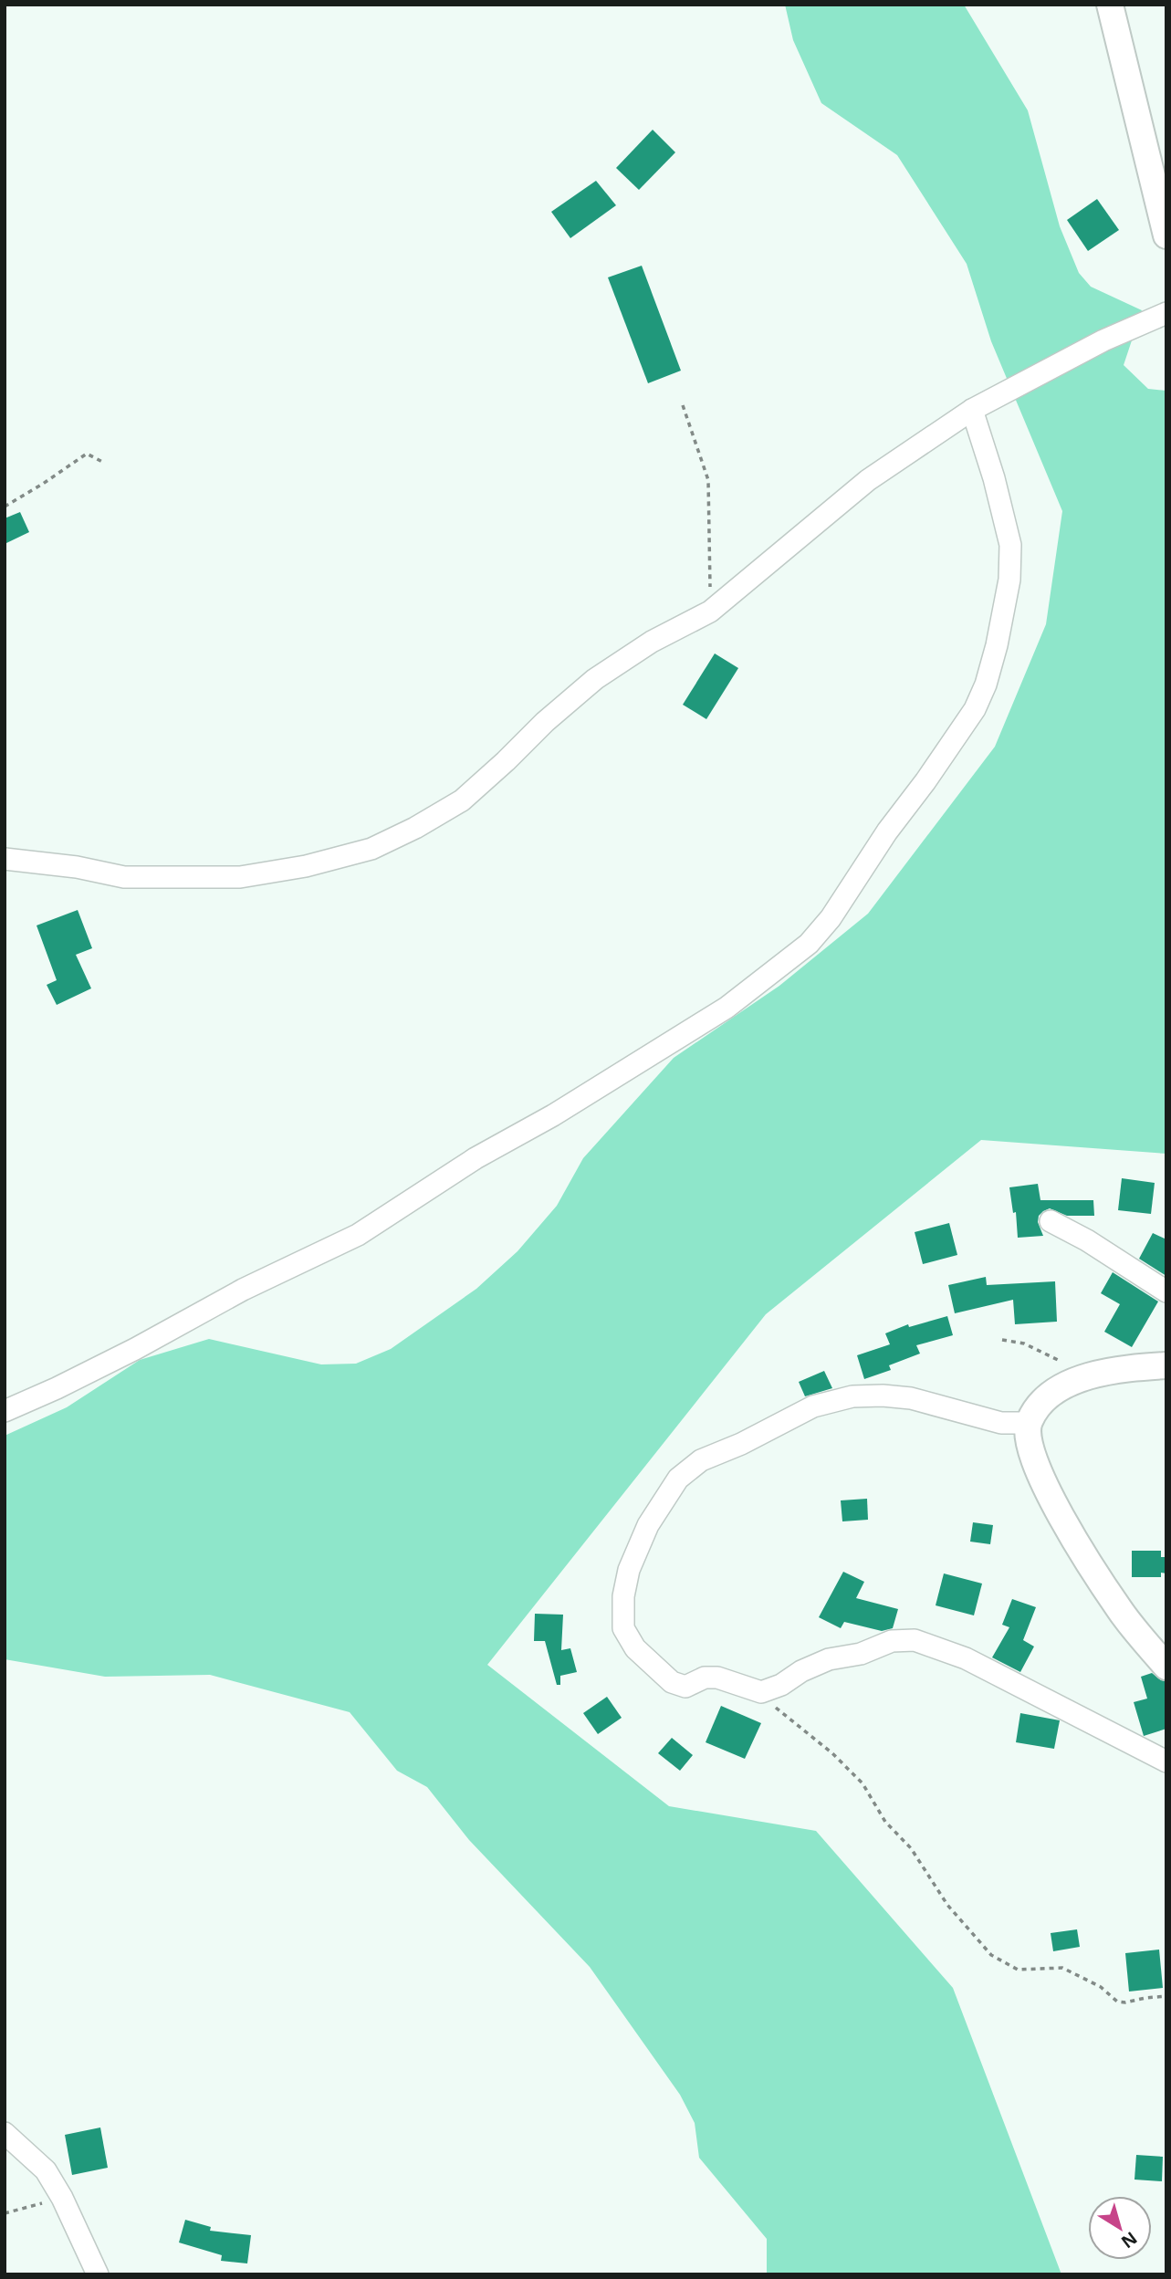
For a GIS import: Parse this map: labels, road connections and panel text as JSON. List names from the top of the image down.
{
  "north": "bottom right"
}
